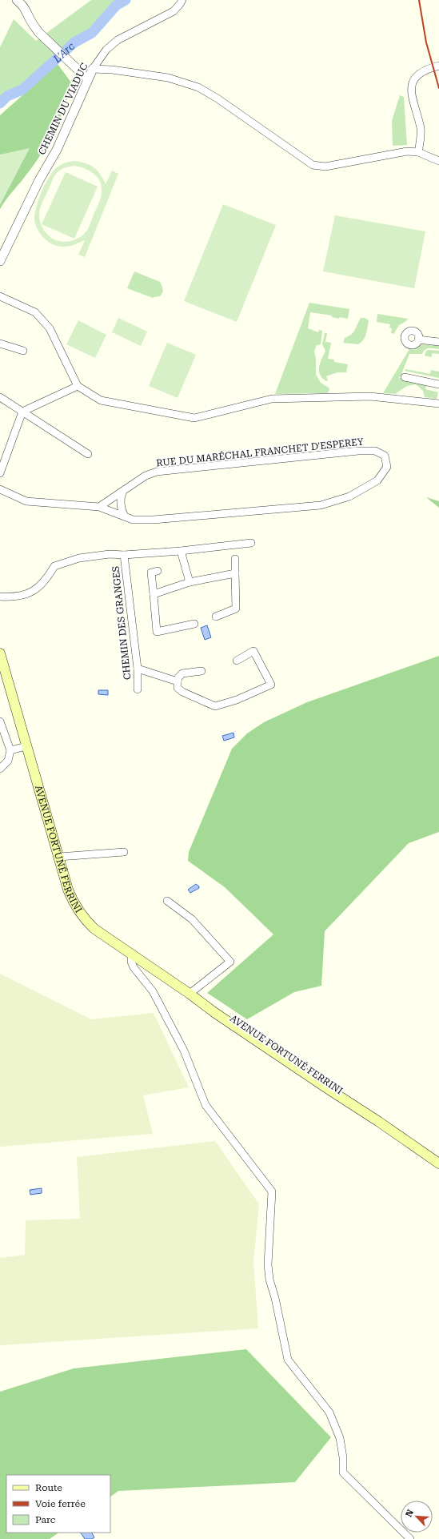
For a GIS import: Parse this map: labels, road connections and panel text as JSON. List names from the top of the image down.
{
  "streets": {
    "main road": ["AVENUE FORTUNÉ FERRINI"],
    "street": ["CHEMIN DU VIADUC", "RUE DU MARÉCHAL FRANCHET D'ESPEREY", "CHEMIN DES GRANGES"]
  },
  "water": ["L'Arc"],
  "legend": ["Route", "Voie ferrée", "Parc"],
  "north": "top left"
}
